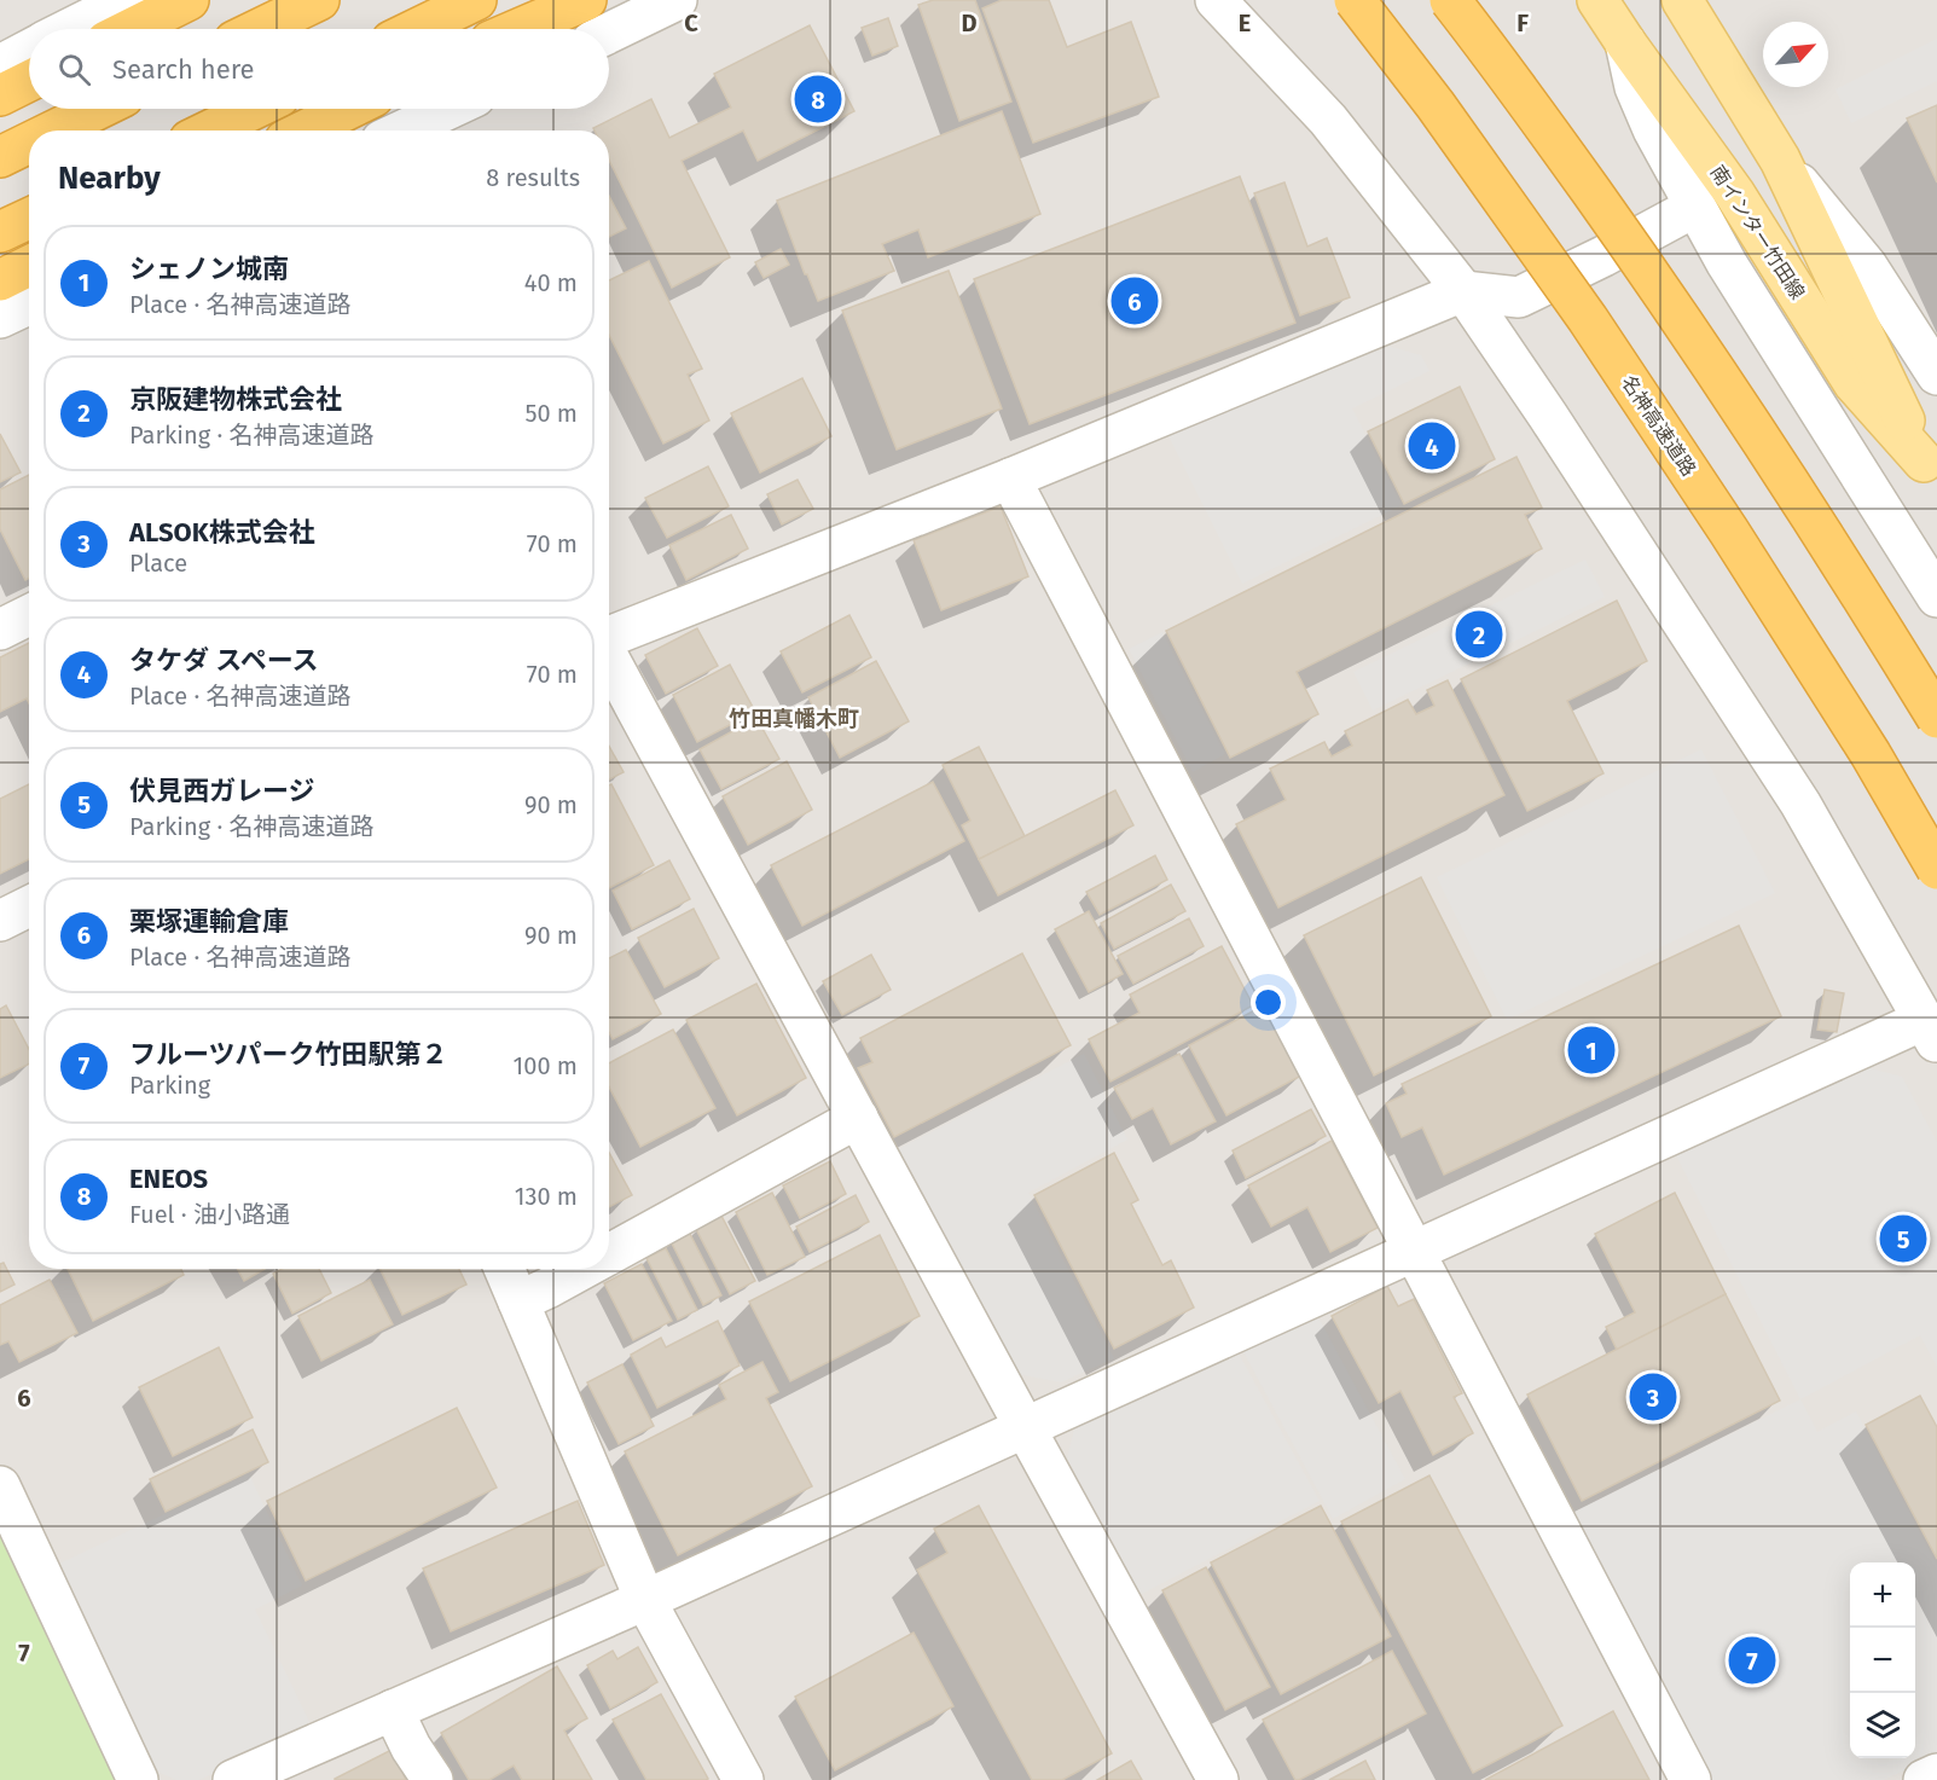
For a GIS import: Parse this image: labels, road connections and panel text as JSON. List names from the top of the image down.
{
  "streets": {
    "highway": ["名神高速道路"],
    "main road": ["南インター竹田線"]
  },
  "districts": ["竹田真幡木町"],
  "north": "top right",
  "page": {
    "search": "Search here",
    "pins": [
      "8",
      "6",
      "4",
      "2",
      "1",
      "5",
      "3",
      "7"
    ],
    "heading": ["Nearby", "8 results"],
    "list": [
      {
        "mark": "1",
        "name": "シェノン城南",
        "note": "Place · 名神高速道路",
        "value": "40 m"
      },
      {
        "mark": "2",
        "name": "京阪建物株式会社",
        "note": "Parking · 名神高速道路",
        "value": "50 m"
      },
      {
        "mark": "3",
        "name": "ALSOK株式会社",
        "note": "Place",
        "value": "70 m"
      },
      {
        "mark": "4",
        "name": "タケダ スペース",
        "note": "Place · 名神高速道路",
        "value": "70 m"
      },
      {
        "mark": "5",
        "name": "伏見西ガレージ",
        "note": "Parking · 名神高速道路",
        "value": "90 m"
      },
      {
        "mark": "6",
        "name": "栗塚運輸倉庫",
        "note": "Place · 名神高速道路",
        "value": "90 m"
      },
      {
        "mark": "7",
        "name": "フルーツパーク竹田駅第２",
        "note": "Parking",
        "value": "100 m"
      },
      {
        "mark": "8",
        "name": "ENEOS",
        "note": "Fuel · 油小路通",
        "value": "130 m"
      }
    ],
    "map_buttons": ["+", "−"]
  },
  "grid": {
    "columns": [
      "C",
      "D",
      "E",
      "F"
    ],
    "rows": ["6", "7"]
  }
}
